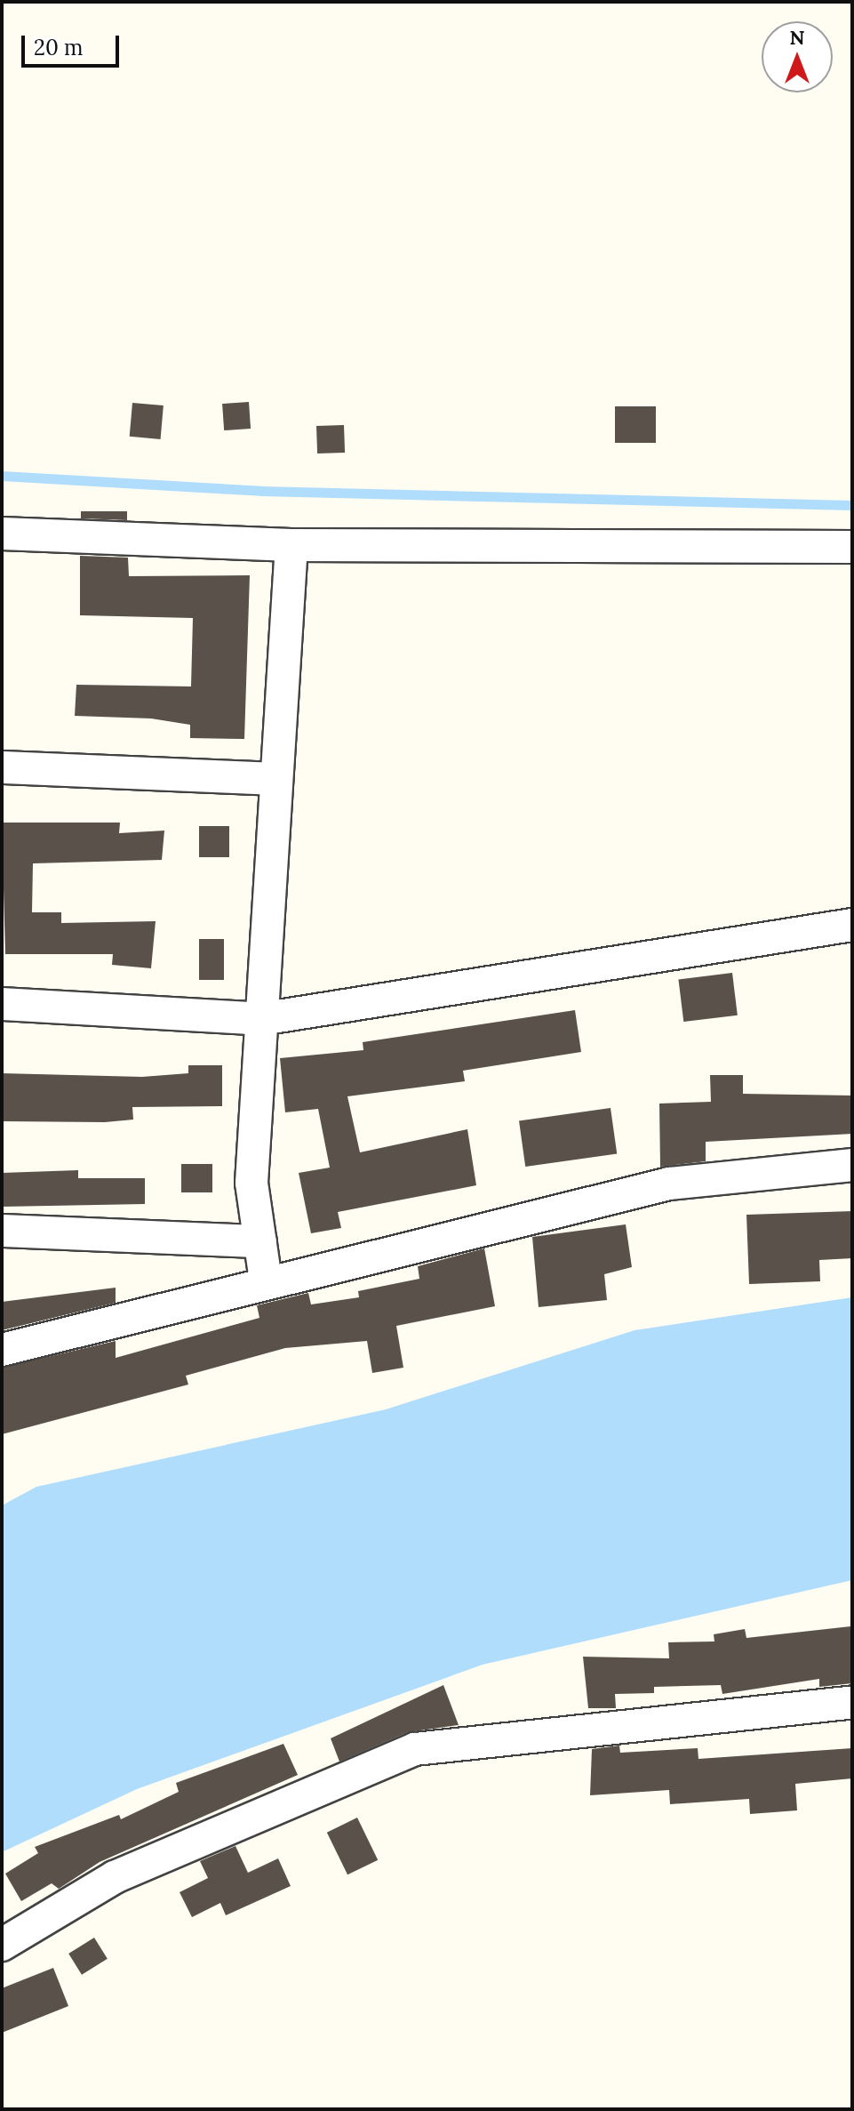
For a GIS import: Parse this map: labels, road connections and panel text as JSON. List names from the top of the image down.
{
  "scale_bar": "20 m",
  "north": "top"
}
